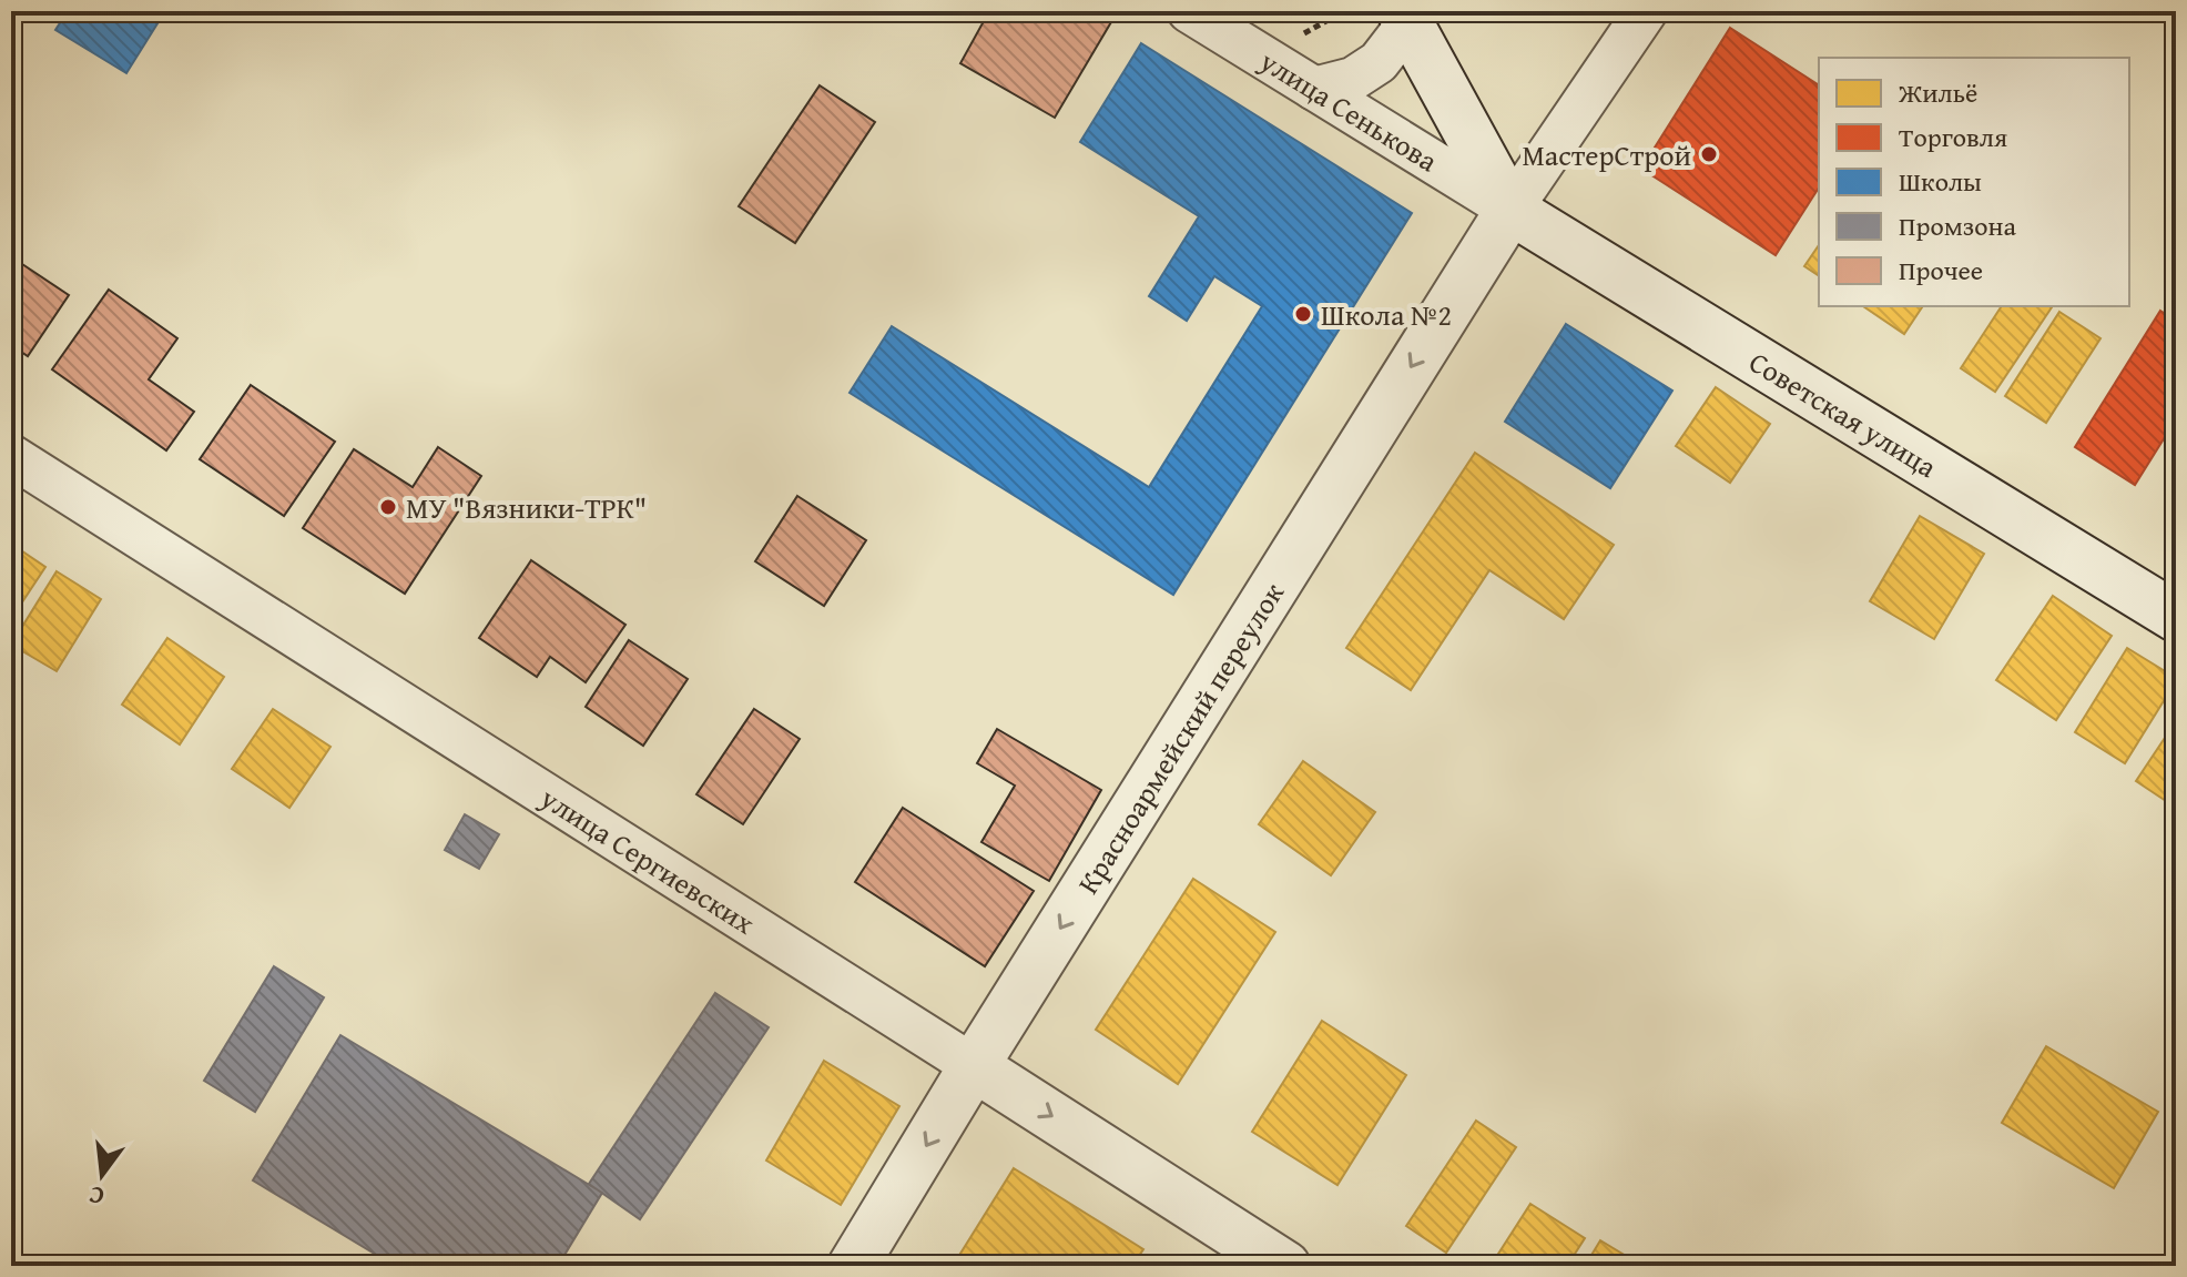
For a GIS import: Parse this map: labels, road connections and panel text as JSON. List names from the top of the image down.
{
  "streets": {
    "street": [
      "улица Сенькова",
      "Советская улица",
      "Красноармейский переулок",
      "улица Сергиевских"
    ]
  },
  "crossings": [
    ["улица Сенькова", "Советская улица"],
    ["улица Сенькова", "Красноармейский переулок"],
    ["Советская улица", "Красноармейский переулок"],
    ["Красноармейский переулок", "улица Сергиевских"]
  ],
  "one_way": ["Красноармейский переулок"],
  "places": ["МастерСтрой", "Школа №2", "МУ \"Вязники-ТРК\""],
  "legend": [
    "Жильё",
    "Торговля",
    "Школы",
    "Промзона",
    "Прочее"
  ],
  "north": "bottom"
}
